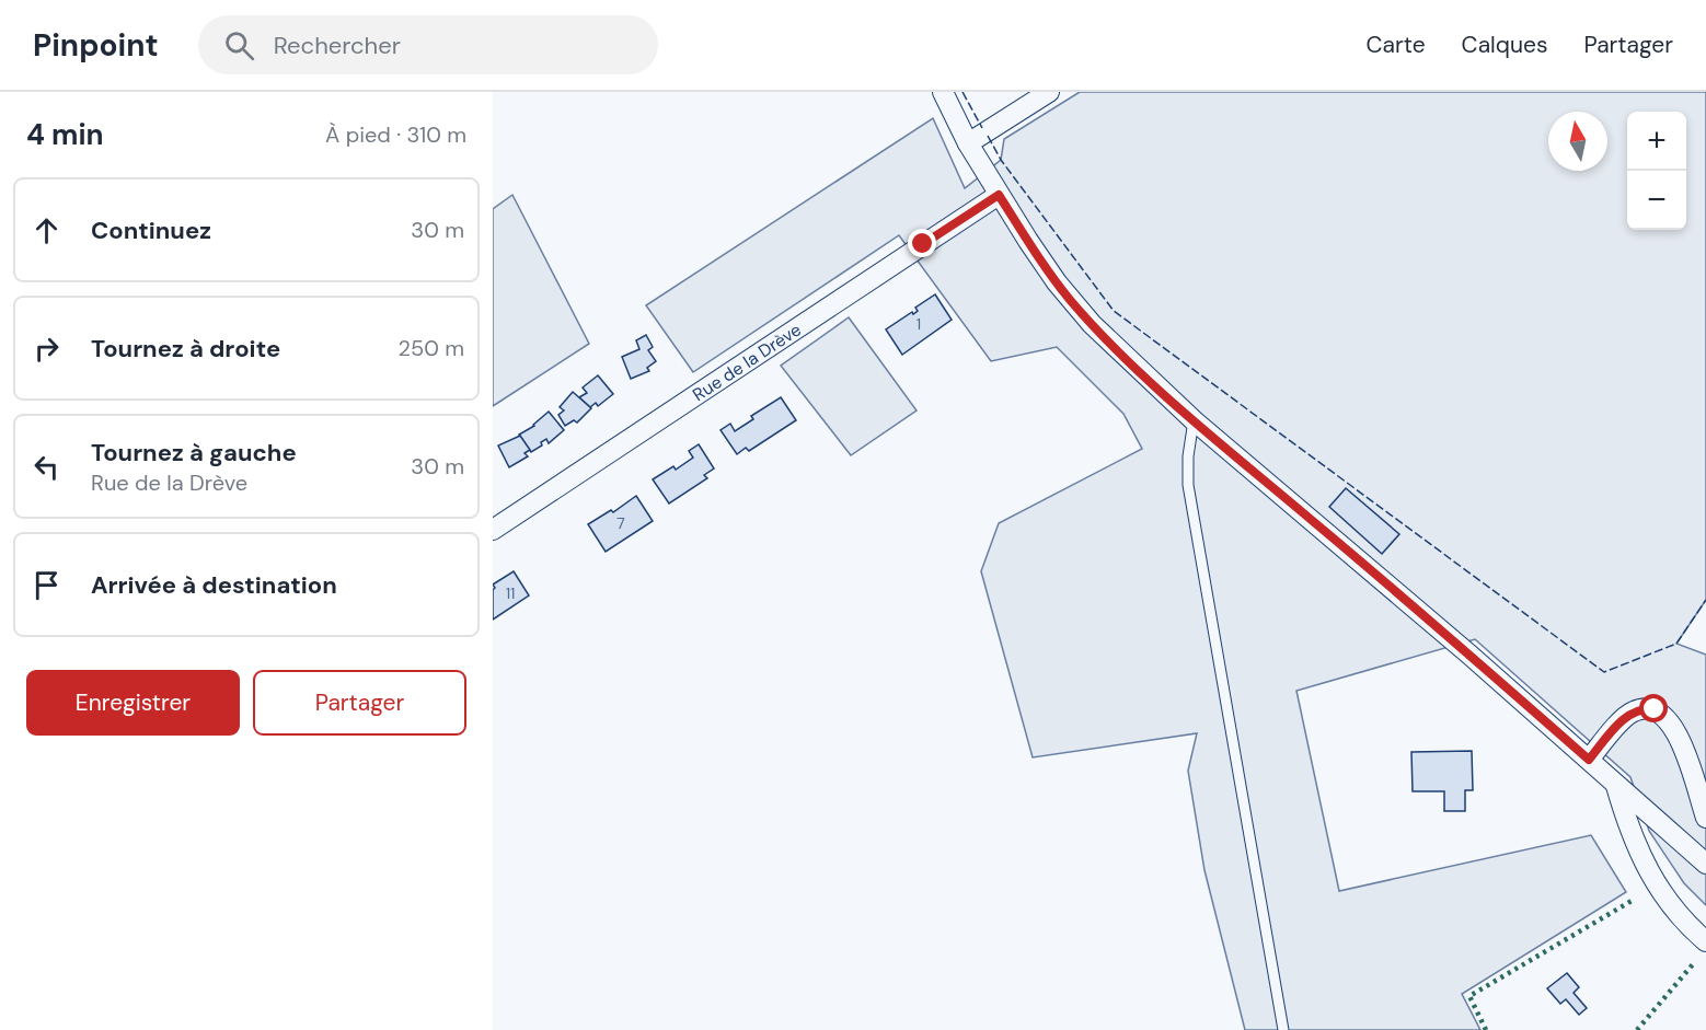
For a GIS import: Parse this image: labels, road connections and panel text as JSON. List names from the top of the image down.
{
  "streets": {
    "street": ["Rue de la Drève"]
  },
  "house_numbers": ["1", "7", "11"],
  "north": "top",
  "page": {
    "header": "Pinpoint",
    "search": "Rechercher",
    "nav": ["Carte", "Calques", "Partager"],
    "heading": ["4 min", "À pied · 310 m"],
    "map_buttons": ["+", "−"],
    "list": [
      ["Continuez", "30 m"],
      ["Tournez à droite", "250 m"],
      ["Tournez à gauche", "Rue de la Drève", "30 m"],
      "Arrivée à destination"
    ],
    "buttons": ["Enregistrer", "Partager"]
  }
}
